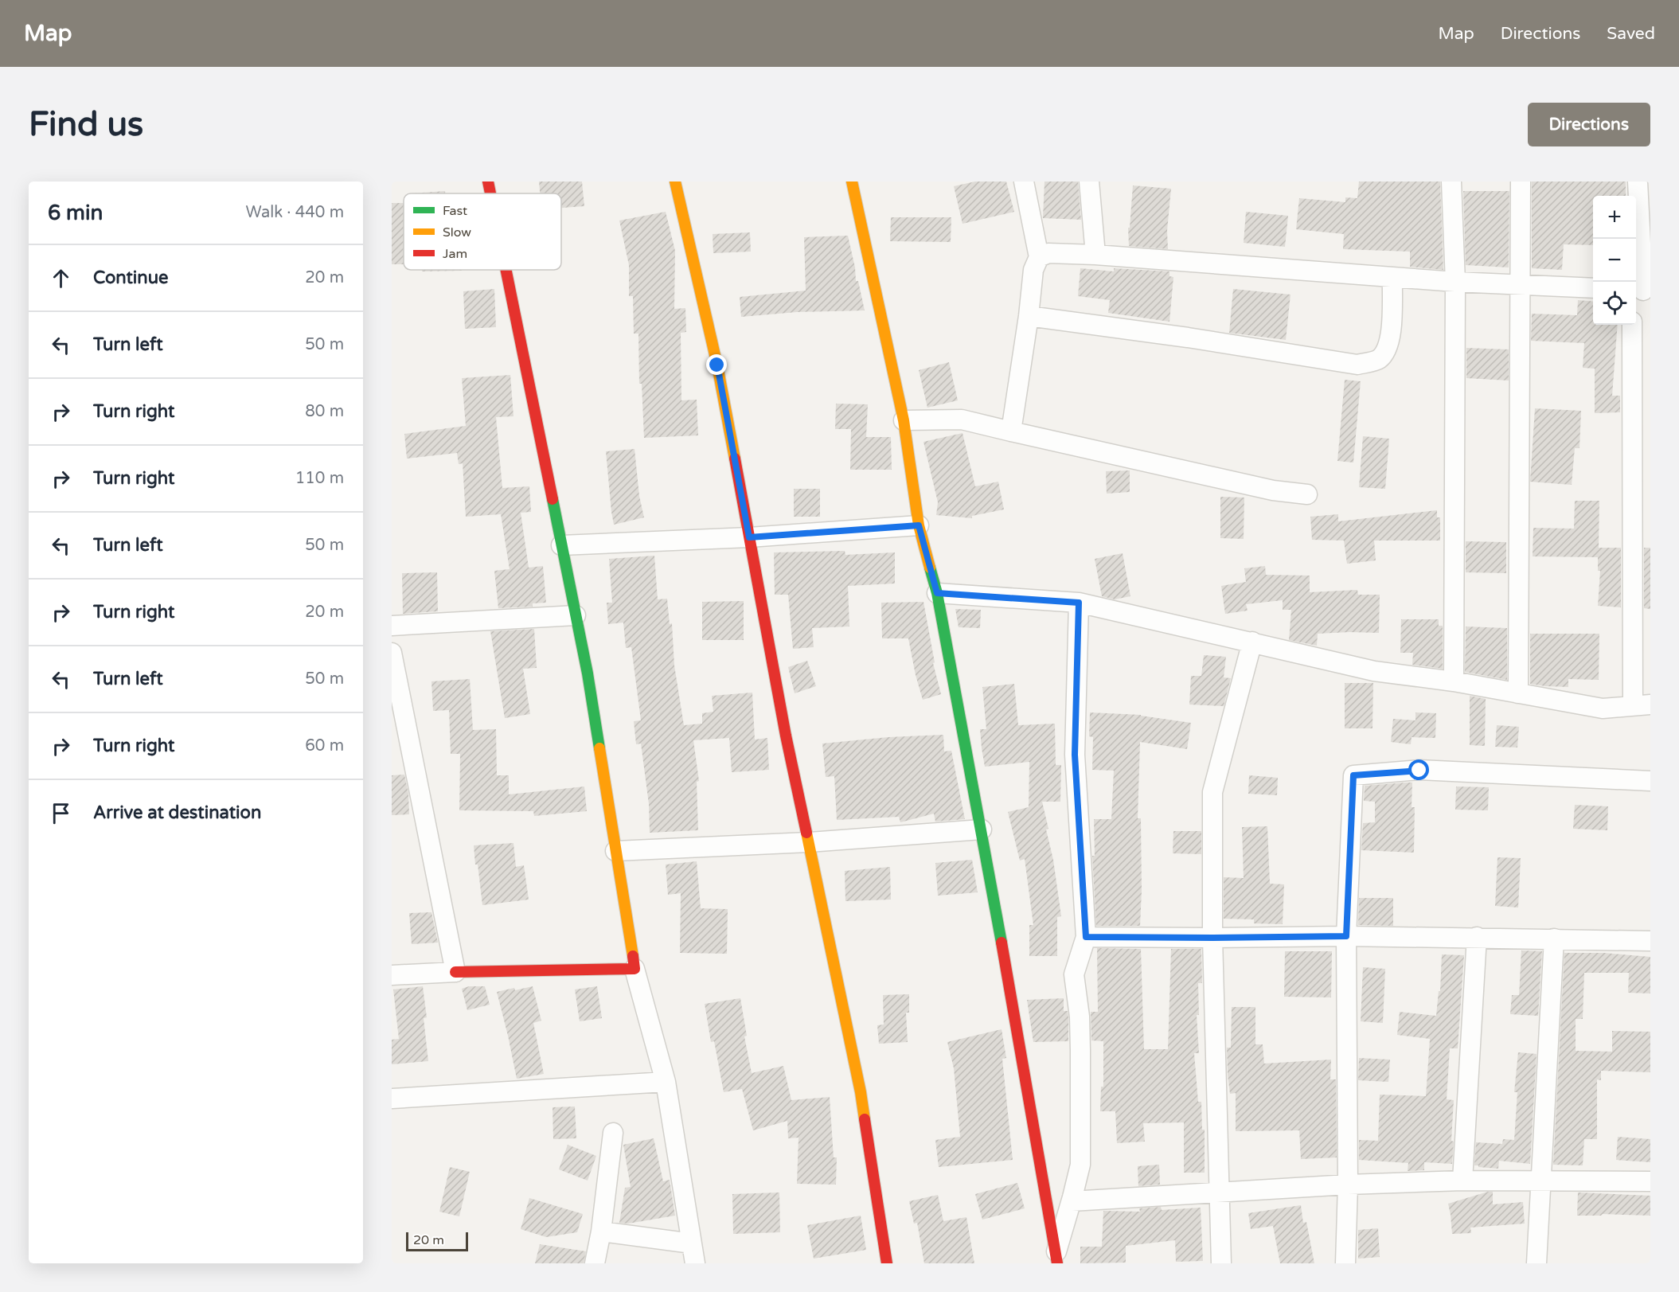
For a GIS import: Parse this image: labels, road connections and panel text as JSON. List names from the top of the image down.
{
  "legend": ["Fast", "Slow", "Jam"],
  "scale_bar": "20 m",
  "page": {
    "header": "Map",
    "nav": ["Map", "Directions", "Saved"],
    "buttons": "Directions",
    "title": "Find us",
    "heading": ["6 min", "Walk · 440 m"],
    "map_buttons": ["+", "−"],
    "list": [
      ["Continue", "20 m"],
      ["Turn left", "50 m"],
      ["Turn right", "80 m"],
      ["Turn right", "110 m"],
      ["Turn left", "50 m"],
      ["Turn right", "20 m"],
      ["Turn left", "50 m"],
      ["Turn right", "60 m"],
      "Arrive at destination"
    ],
    "scale": "20 m"
  }
}
